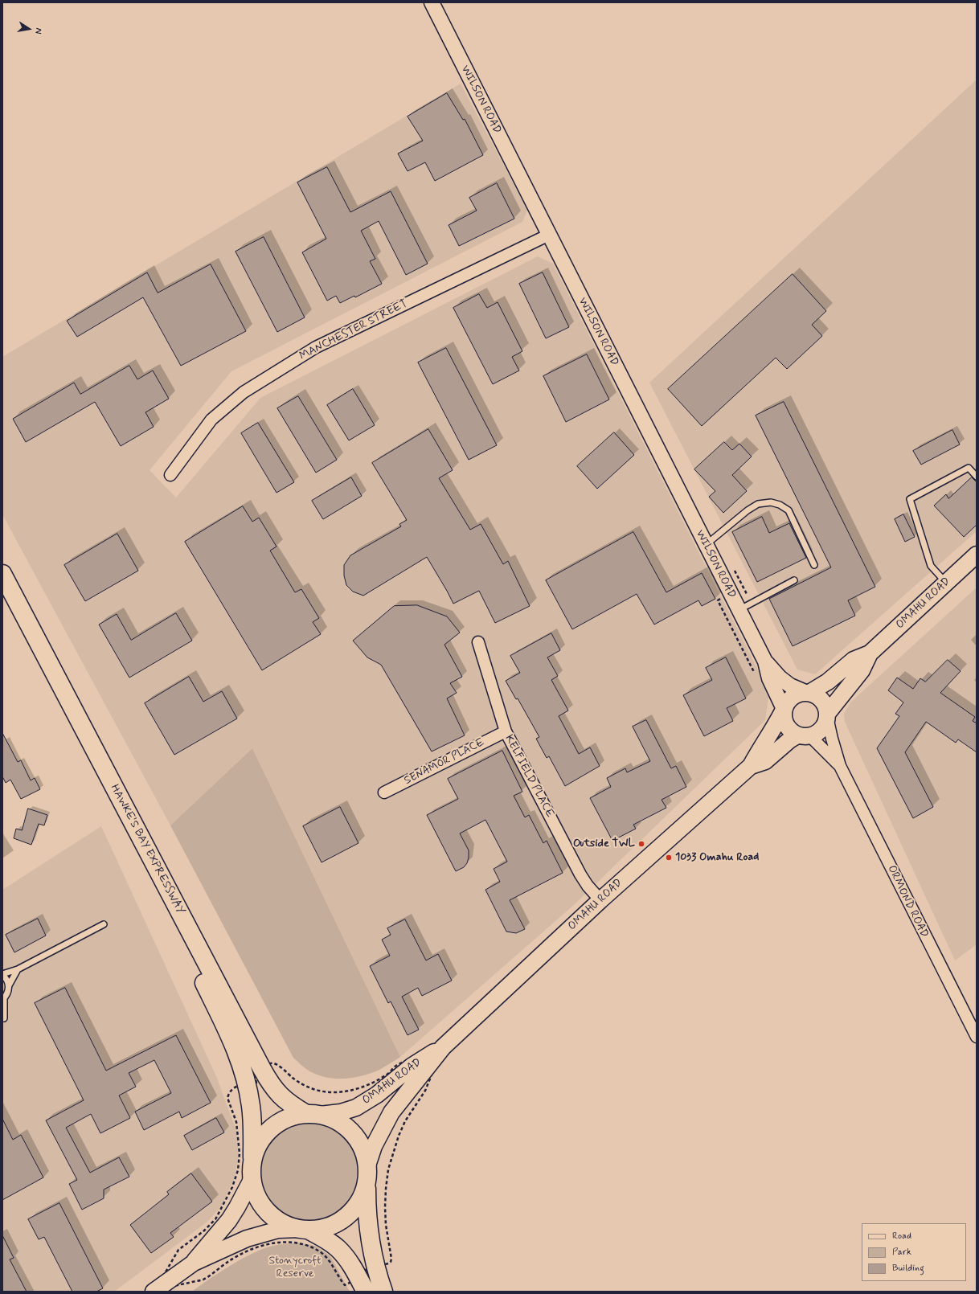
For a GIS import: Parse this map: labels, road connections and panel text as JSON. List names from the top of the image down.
{
  "streets": {
    "highway": ["HAWKE'S BAY EXPRESSWAY"],
    "main road": ["OMAHU ROAD"],
    "street": [
      "WILSON ROAD",
      "MANCHESTER STREET",
      "SENAMOR PLACE",
      "KELFIELD PLACE",
      "ORMOND ROAD"
    ]
  },
  "crossings": [
    ["WILSON ROAD", "MANCHESTER STREET"],
    ["WILSON ROAD", "OMAHU ROAD"],
    ["WILSON ROAD", "ORMOND ROAD"],
    ["OMAHU ROAD", "KELFIELD PLACE"],
    ["OMAHU ROAD", "HAWKE'S BAY EXPRESSWAY"],
    ["OMAHU ROAD", "ORMOND ROAD"],
    ["SENAMOR PLACE", "KELFIELD PLACE"]
  ],
  "parks": ["Stonycroft Reserve"],
  "places": ["Outside TWL", "1033 Omahu Road"],
  "legend": ["Road", "Park", "Building"],
  "north": "right"
}
